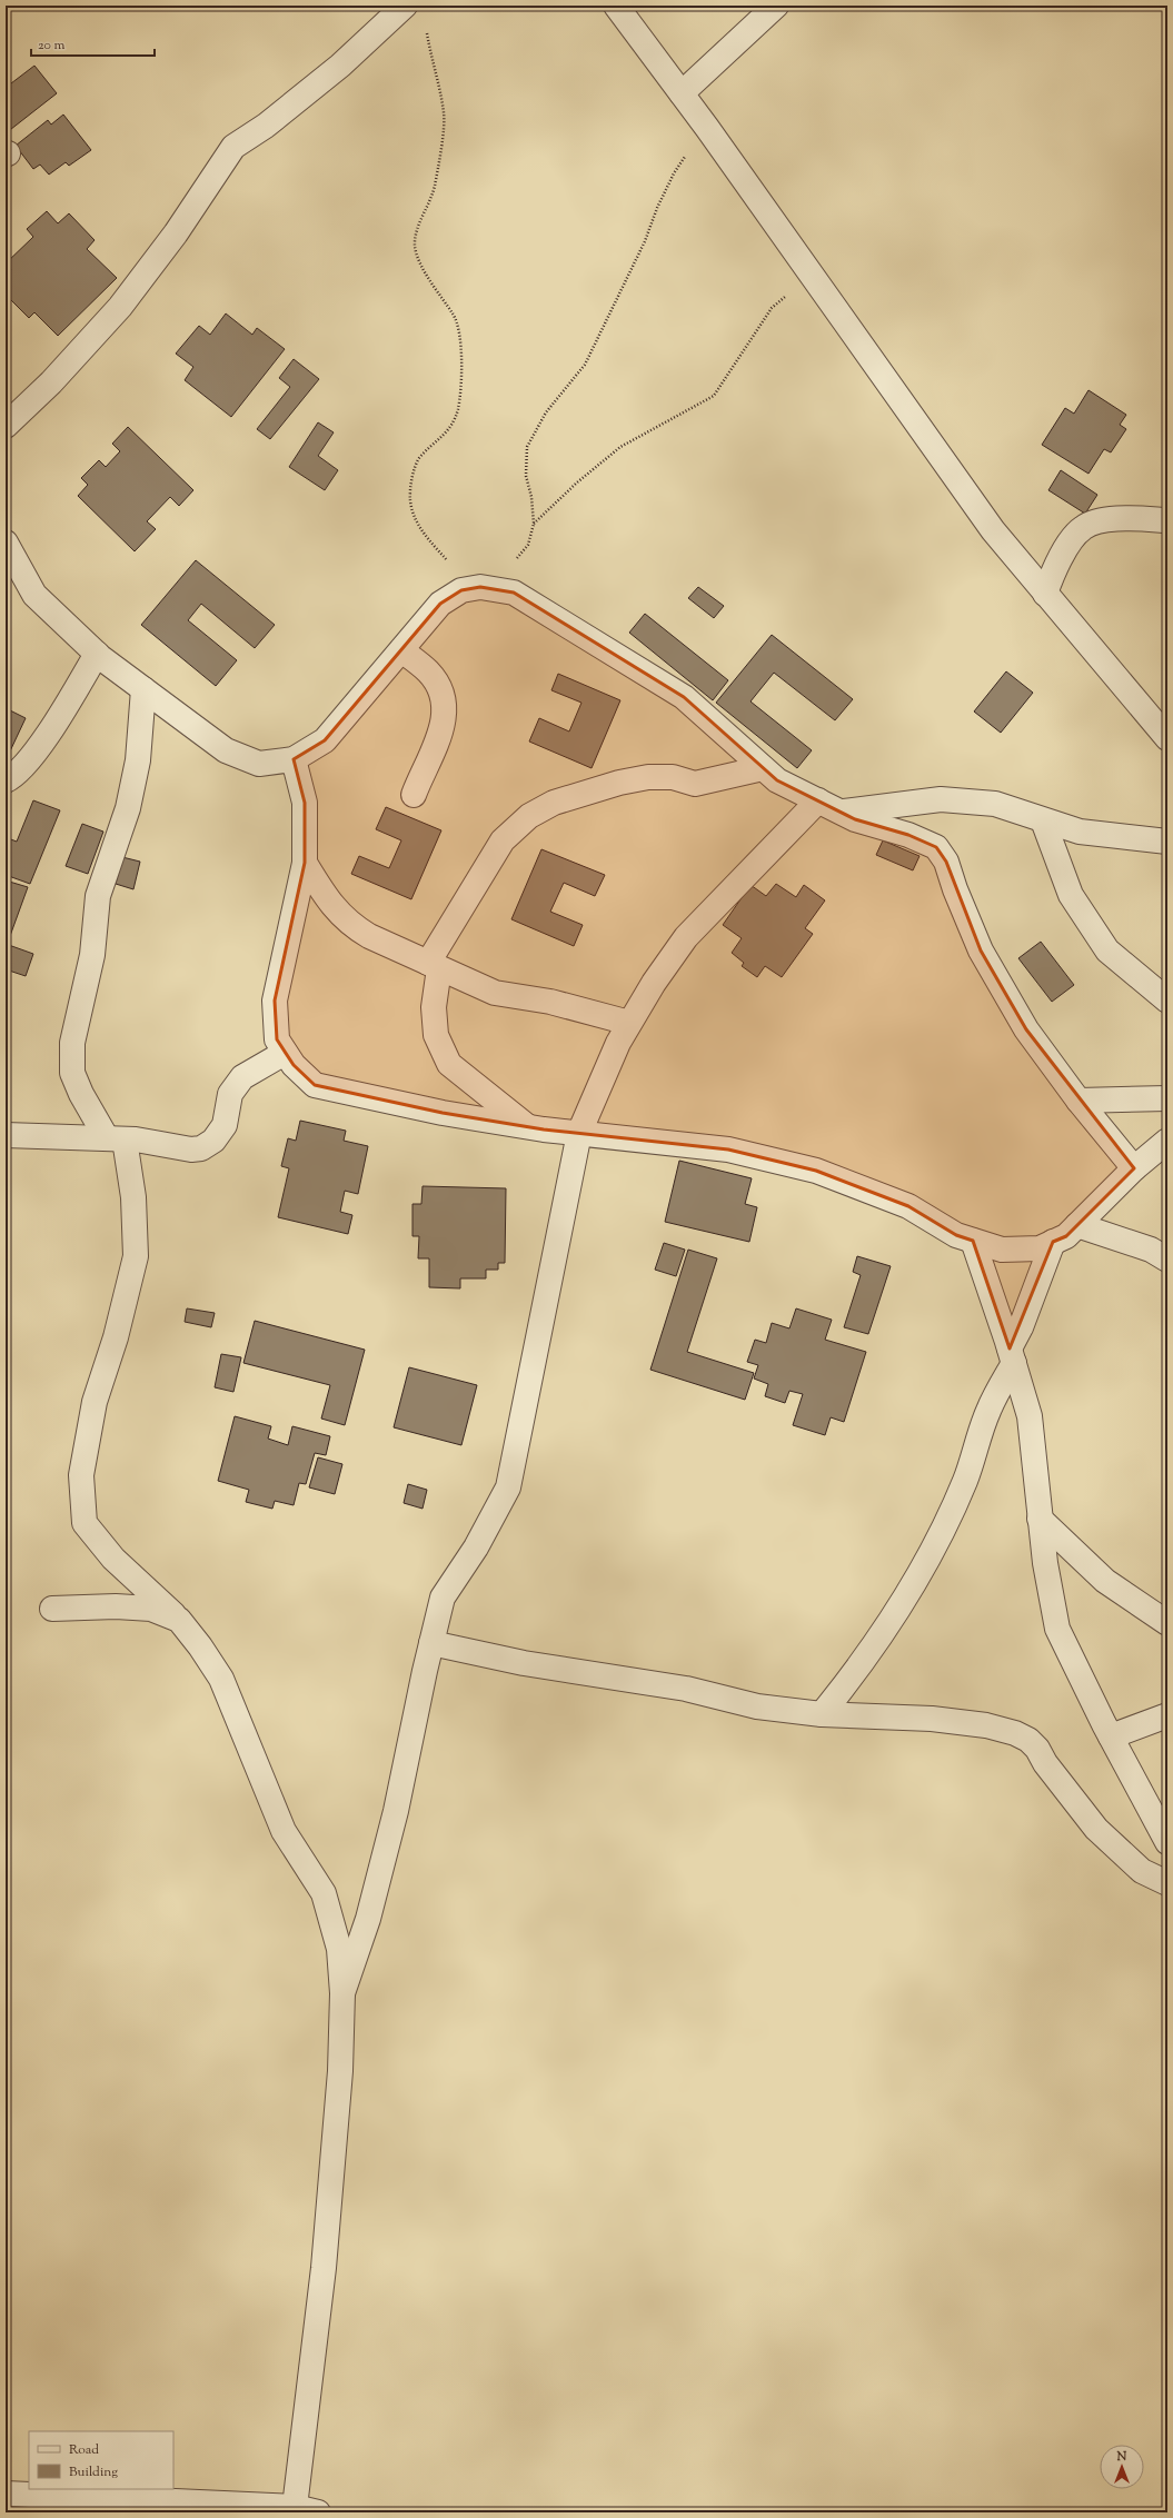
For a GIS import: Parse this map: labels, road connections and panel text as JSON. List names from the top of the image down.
{
  "legend": ["Road", "Building"],
  "scale_bar": "20 m",
  "north": "top"
}
